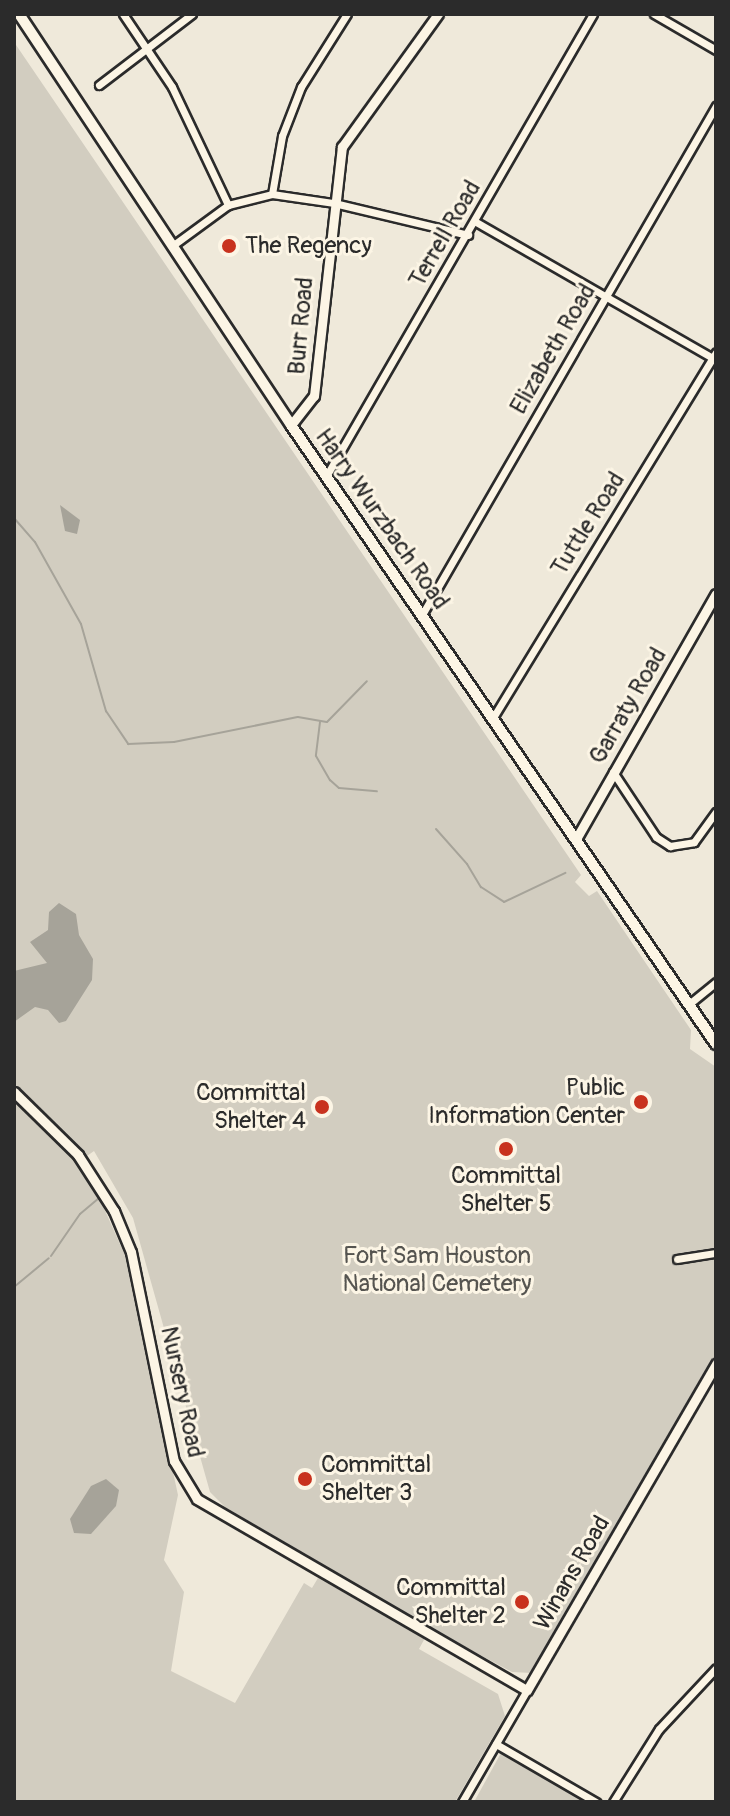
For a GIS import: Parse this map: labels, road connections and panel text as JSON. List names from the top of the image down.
{
  "streets": {
    "main road": ["Harry Wurzbach Road"],
    "street": [
      "Terrell Road",
      "Burr Road",
      "Elizabeth Road",
      "Tuttle Road",
      "Garraty Road",
      "Nursery Road",
      "Winans Road"
    ]
  },
  "crossings": [
    ["Terrell Road", "Harry Wurzbach Road"],
    ["Burr Road", "Harry Wurzbach Road"],
    ["Elizabeth Road", "Harry Wurzbach Road"],
    ["Harry Wurzbach Road", "Tuttle Road"],
    ["Harry Wurzbach Road", "Garraty Road"],
    ["Nursery Road", "Winans Road"]
  ],
  "parks": ["Fort Sam Houston National Cemetery"],
  "places": [
    "The Regency",
    "Public Information Center",
    "Committal Shelter 4",
    "Committal Shelter 5",
    "Committal Shelter 3",
    "Committal Shelter 2"
  ]
}
